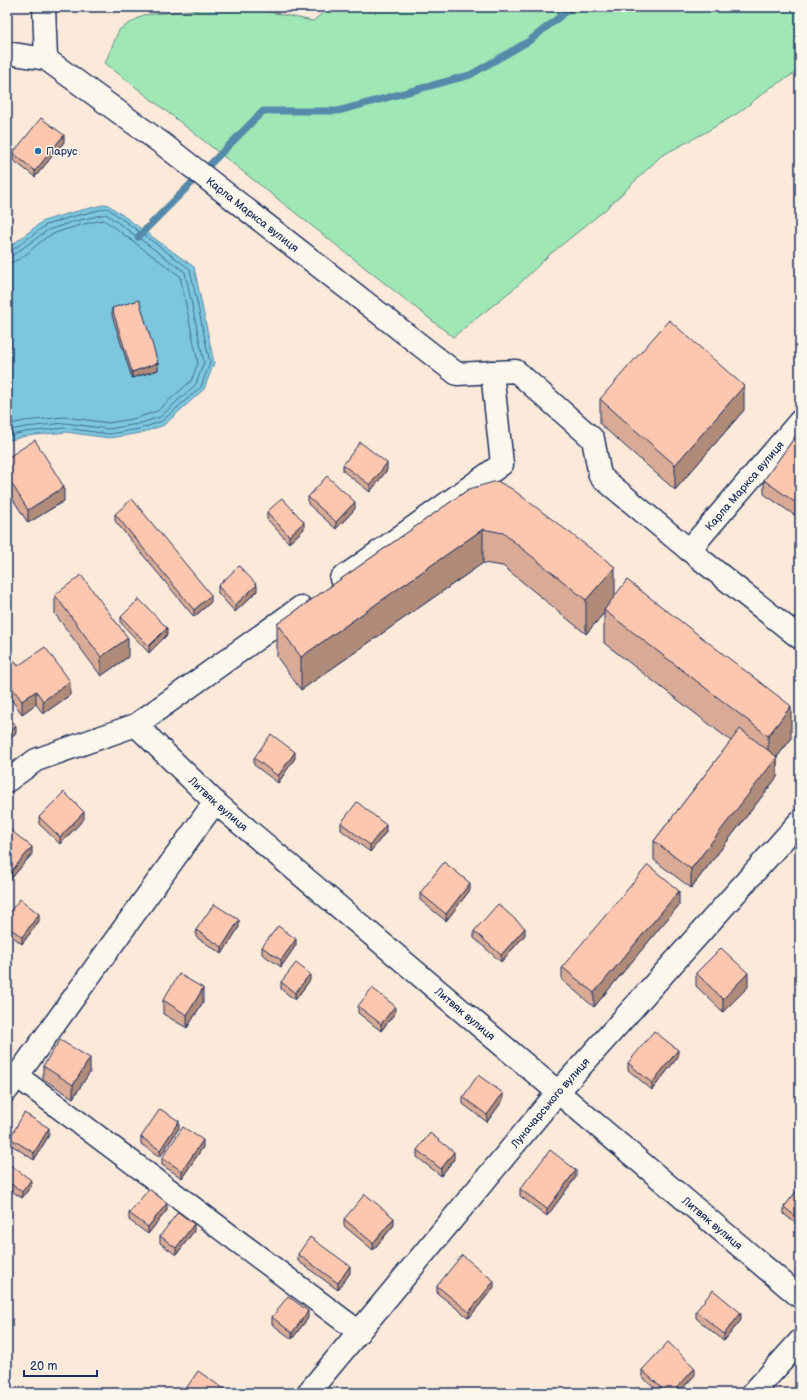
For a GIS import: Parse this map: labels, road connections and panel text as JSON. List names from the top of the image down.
{
  "streets": {
    "street": ["Карла Маркса вулиця", "Литвяк вулиця", "Луначарського вулиця"]
  },
  "crossings": [
    ["Литвяк вулиця", "Луначарського вулиця"]
  ],
  "places": ["Парус"],
  "scale_bar": "20 m"
}
